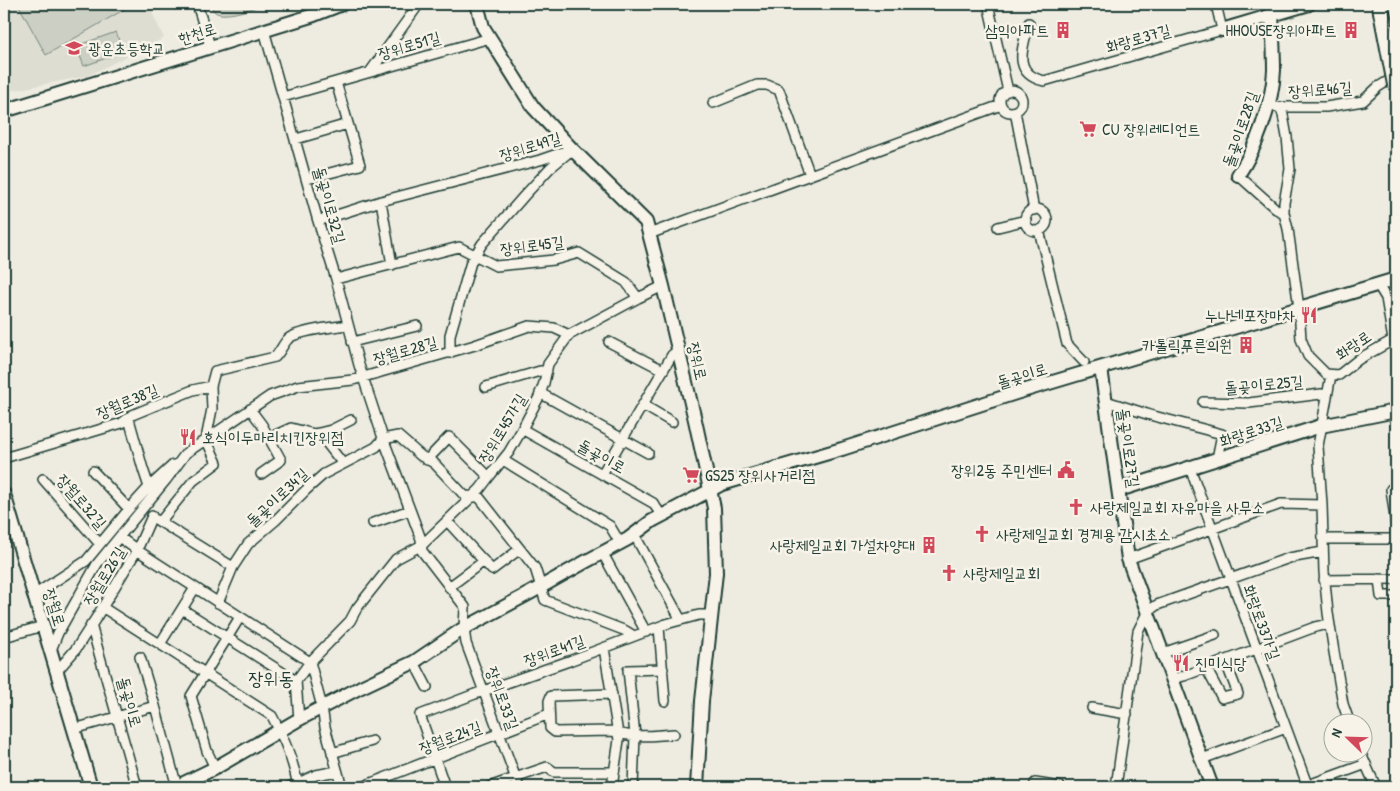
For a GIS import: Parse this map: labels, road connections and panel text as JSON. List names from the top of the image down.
{
  "streets": {
    "street": [
      "한천로",
      "화랑로37길",
      "장위로51길",
      "장위로46길",
      "돌곶이로28길",
      "장위로49길",
      "돌곶이로32길",
      "장위로45길",
      "화랑로",
      "장월로28길",
      "장위로",
      "돌곶이로",
      "돌곶이로25길",
      "장월로38길",
      "장위로45가길",
      "화랑로33길",
      "돌곶이로27길",
      "돌곶이로34길",
      "장월로32길",
      "장월로26길",
      "장월로",
      "화랑로33가길",
      "장위로41길",
      "장위로33길",
      "장월로24길"
    ]
  },
  "crossings": [
    ["한천로", "돌곶이로32길"],
    ["화랑로37길", "돌곶이로28길"],
    ["장위로51길", "돌곶이로32길"],
    ["장위로51길", "장위로"],
    ["장위로46길", "돌곶이로28길"],
    ["돌곶이로28길", "돌곶이로"],
    ["돌곶이로28길", "돌곶이로25길"],
    ["장위로49길", "돌곶이로32길"],
    ["장위로49길", "장위로45길"],
    ["장위로49길", "장월로28길"],
    ["장위로49길", "장위로"],
    ["돌곶이로32길", "장월로28길"],
    ["돌곶이로32길", "돌곶이로"],
    ["돌곶이로32길", "장위로45가길"],
    ["돌곶이로32길", "돌곶이로34길"],
    ["돌곶이로32길", "장위로33길"],
    ["화랑로", "돌곶이로"],
    ["화랑로", "돌곶이로25길"],
    ["장월로28길", "장위로45가길"],
    ["장월로28길", "장월로32길"],
    ["장월로28길", "장월로26길"],
    ["장월로28길", "장월로"],
    ["장위로", "돌곶이로"],
    ["장위로", "장위로41길"],
    ["돌곶이로", "돌곶이로25길"],
    ["돌곶이로", "장위로45가길"],
    ["돌곶이로", "돌곶이로27길"],
    ["돌곶이로", "장월로26길"],
    ["돌곶이로", "장위로41길"],
    ["돌곶이로", "장위로33길"],
    ["돌곶이로25길", "화랑로33길"],
    ["화랑로33길", "돌곶이로27길"],
    ["화랑로33길", "화랑로33가길"],
    ["장월로32길", "장월로"],
    ["장월로26길", "장월로"],
    ["장위로41길", "장위로33길"],
    ["장위로41길", "장월로24길"],
    ["장위로33길", "장월로24길"]
  ],
  "districts": ["장위동"],
  "places": {
    "building": [
      "삼익아파트",
      "HHOUSE장위아파트",
      "카톨릭푸른의원",
      "사랑제일교회 가설차양대"
    ],
    "school or university": ["광운초등학교"],
    "supermarket": ["CU 장위레디언트", "GS25 장위사거리점"],
    "restaurant": ["누나네포장마차", "호식이두마리치킨장위점", "진미식당"],
    "public building": ["장위2동 주민센터"],
    "church": ["사랑제일교회 자유마을 사무소", "사랑제일교회 경계용 감시초소", "사랑제일교회"]
  },
  "north": "top left"
}
